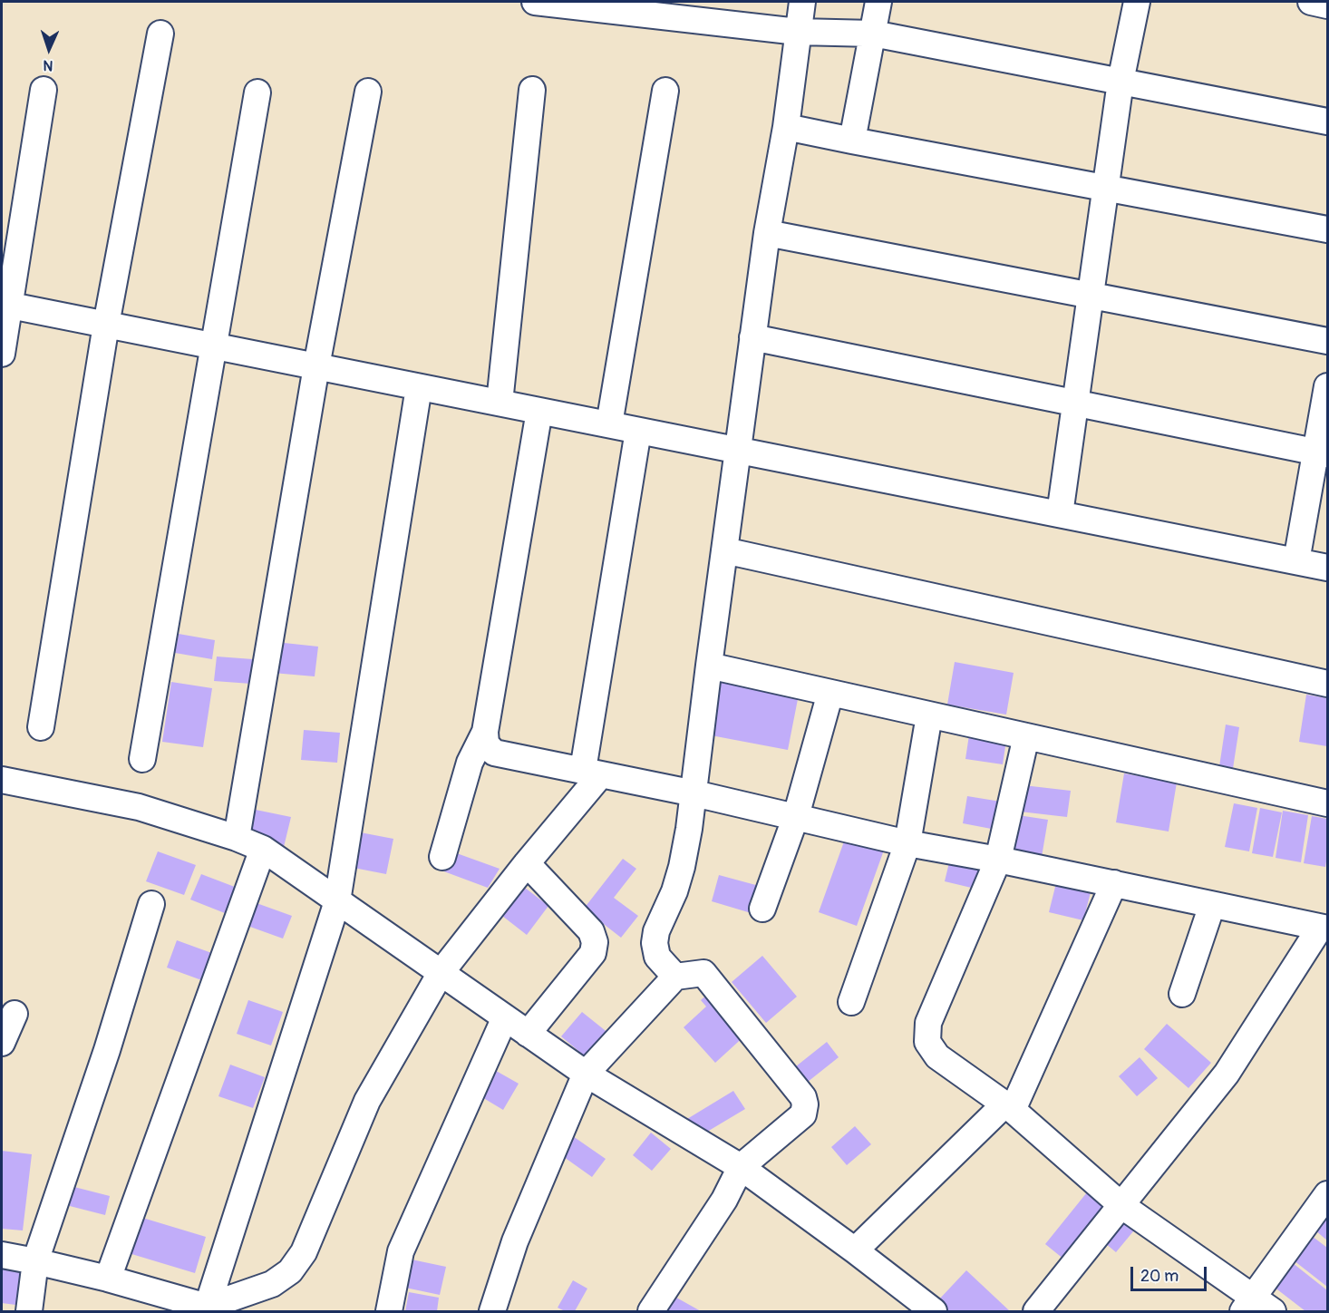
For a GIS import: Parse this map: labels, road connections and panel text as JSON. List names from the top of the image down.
{
  "scale_bar": "20 m",
  "north": "bottom"
}
